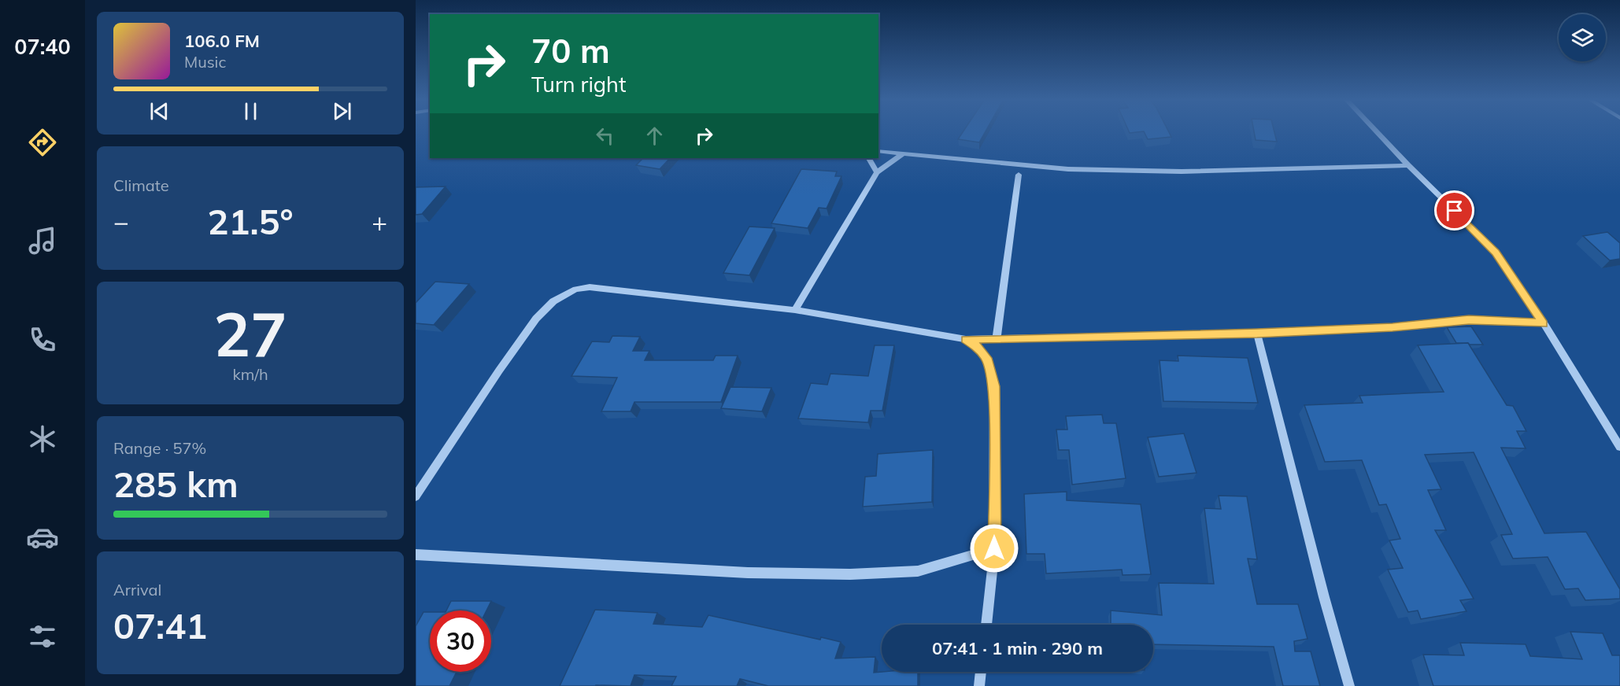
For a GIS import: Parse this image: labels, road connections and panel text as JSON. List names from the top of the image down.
{
  "page": {
    "tabs": "07:40",
    "turn": ["70 m", "Turn right"],
    "song": ["106.0 FM", "Music"],
    "tile": [
      "Climate",
      ["27", "km/h"],
      ["Range · 57%", "285 km"],
      ["Arrival", "07:41"]
    ],
    "heat": ["−", "21.5°", "+"],
    "limit": "30",
    "trip": "07:41 · 1 min · 290 m"
  }
}
